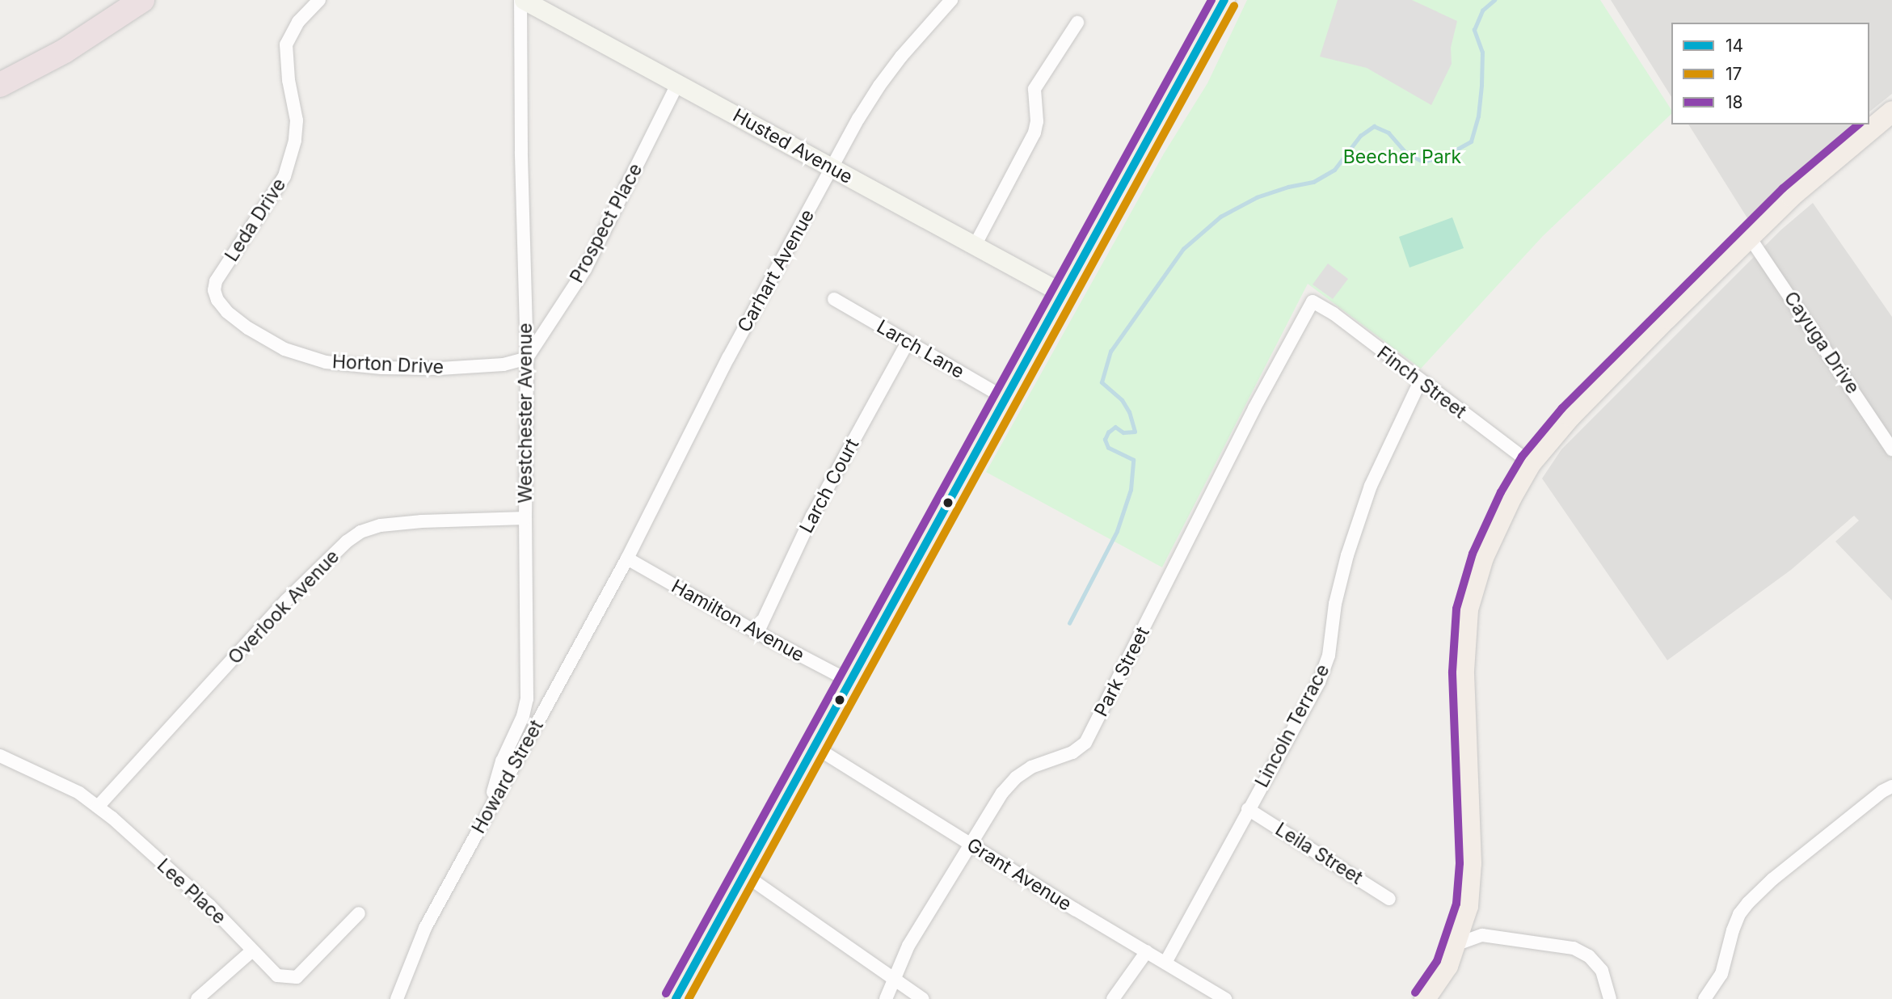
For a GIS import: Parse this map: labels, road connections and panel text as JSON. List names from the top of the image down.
{
  "streets": {
    "street": [
      "Husted Avenue",
      "Leda Drive",
      "Prospect Place",
      "Carhart Avenue",
      "Cayuga Drive",
      "Larch Lane",
      "Horton Drive",
      "Finch Street",
      "Westchester Avenue",
      "Larch Court",
      "Overlook Avenue",
      "Hamilton Avenue",
      "Park Street",
      "Lincoln Terrace",
      "Howard Street",
      "Leila Street",
      "Grant Avenue",
      "Lee Place"
    ]
  },
  "crossings": [
    ["Husted Avenue", "Prospect Place"],
    ["Husted Avenue", "Carhart Avenue"],
    ["Husted Avenue", "Westchester Avenue"],
    ["Leda Drive", "Horton Drive"],
    ["Prospect Place", "Horton Drive"],
    ["Prospect Place", "Westchester Avenue"],
    ["Carhart Avenue", "Hamilton Avenue"],
    ["Carhart Avenue", "Howard Street"],
    ["Larch Lane", "Larch Court"],
    ["Horton Drive", "Westchester Avenue"],
    ["Finch Street", "Park Street"],
    ["Finch Street", "Lincoln Terrace"],
    ["Westchester Avenue", "Overlook Avenue"],
    ["Westchester Avenue", "Howard Street"],
    ["Larch Court", "Hamilton Avenue"],
    ["Overlook Avenue", "Lee Place"],
    ["Hamilton Avenue", "Howard Street"],
    ["Park Street", "Grant Avenue"],
    ["Lincoln Terrace", "Leila Street"],
    ["Lincoln Terrace", "Grant Avenue"]
  ],
  "parks": ["Beecher Park"],
  "lines": ["transit line 14", "transit line 18", "transit line 17"],
  "legend": ["14", "17", "18"]
}
